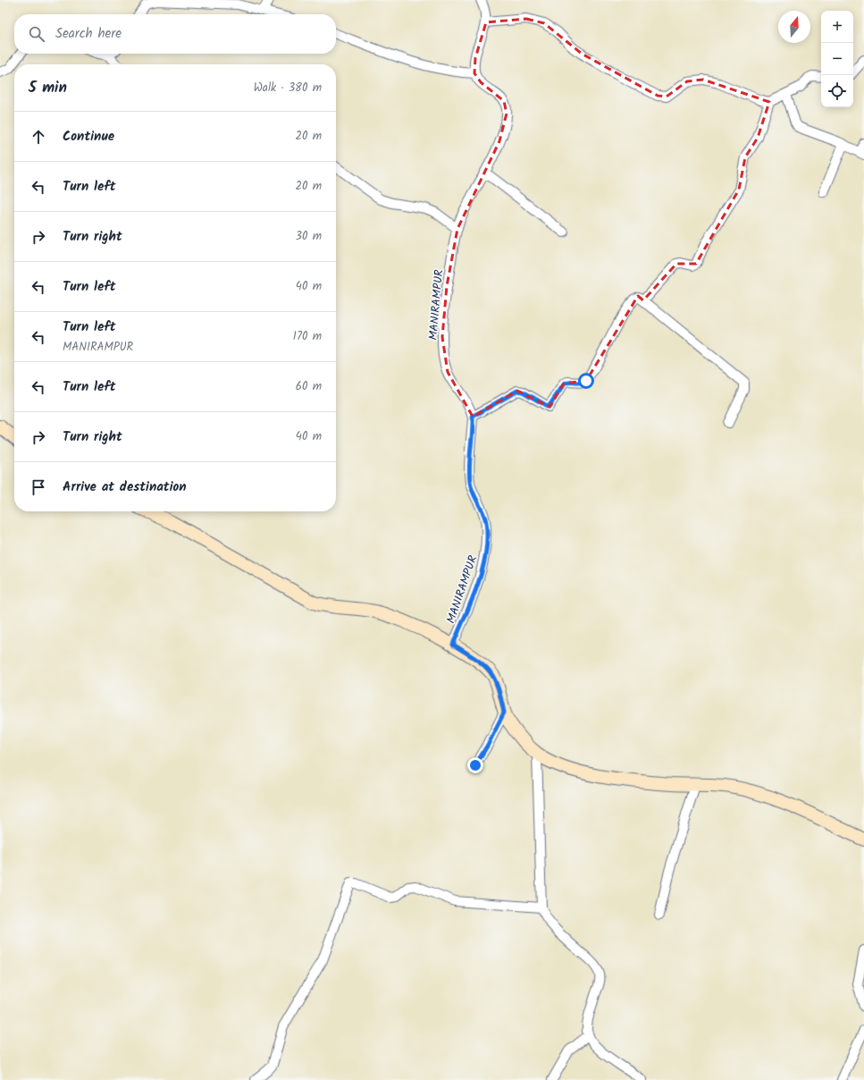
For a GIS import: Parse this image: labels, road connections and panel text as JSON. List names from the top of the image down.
{
  "streets": {
    "street": ["MANIRAMPUR"]
  },
  "north": "top",
  "page": {
    "map_buttons": ["+", "−"],
    "search": "Search here",
    "heading": ["5 min", "Walk · 380 m"],
    "list": [
      ["Continue", "20 m"],
      ["Turn left", "20 m"],
      ["Turn right", "30 m"],
      ["Turn left", "40 m"],
      ["Turn left", "MANIRAMPUR", "170 m"],
      ["Turn left", "60 m"],
      ["Turn right", "40 m"],
      "Arrive at destination"
    ]
  }
}
